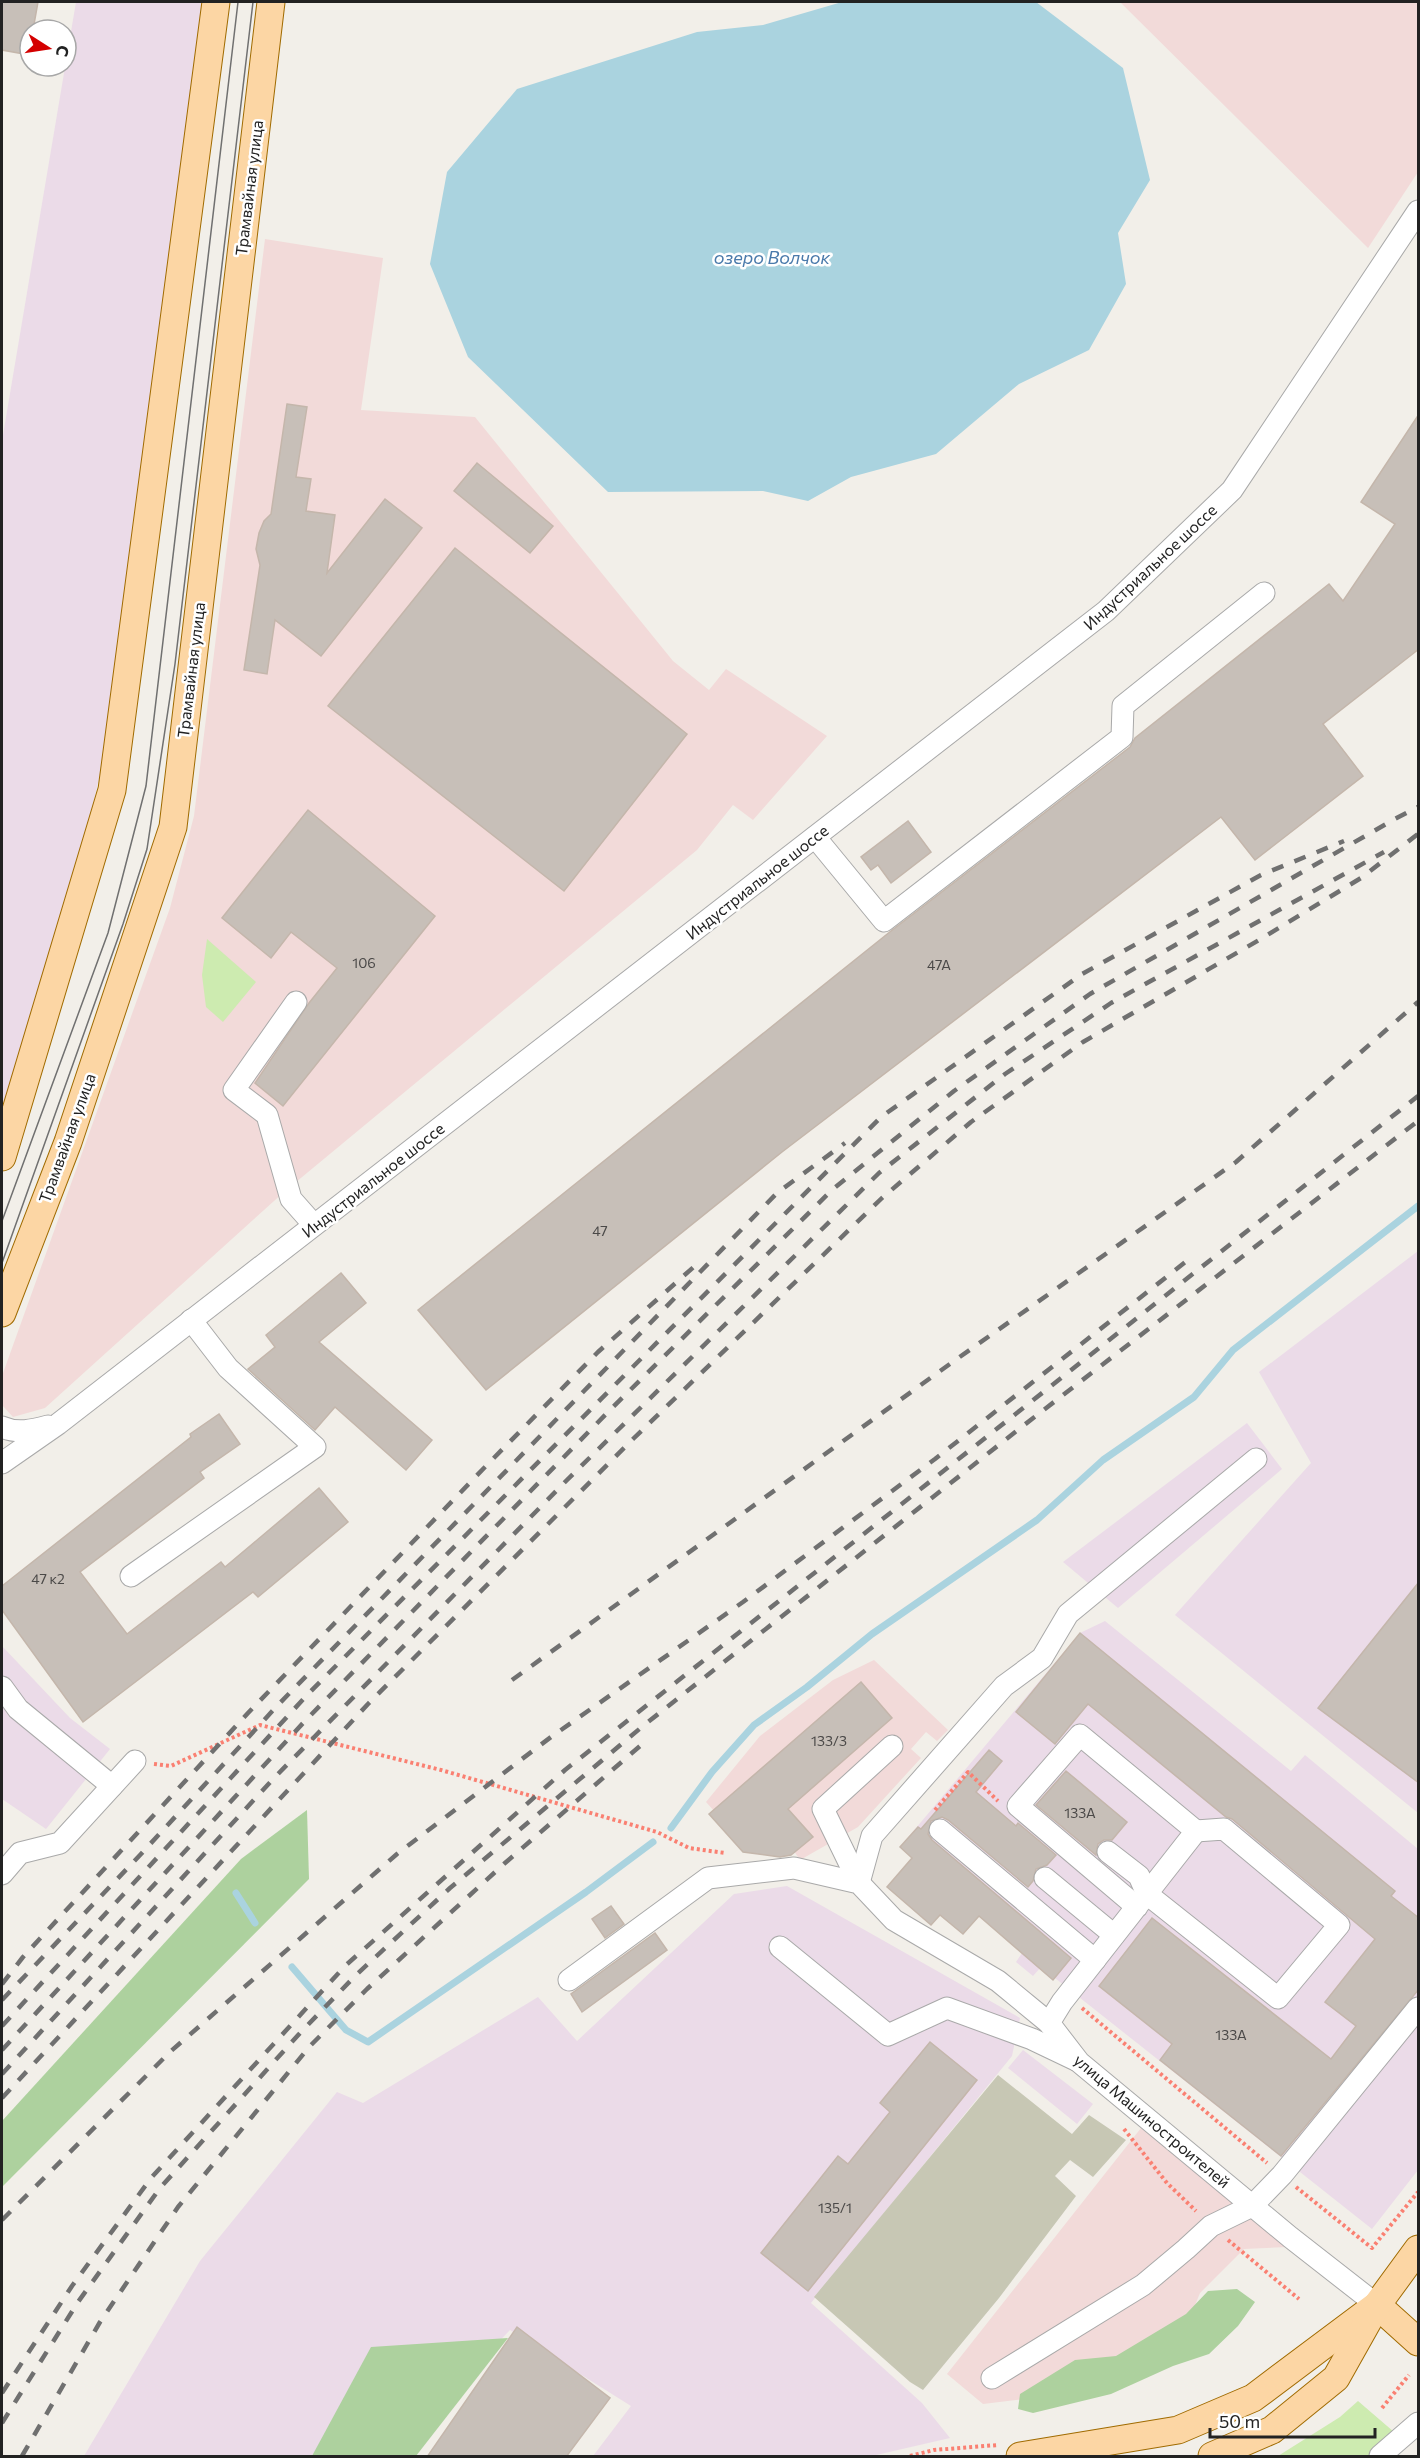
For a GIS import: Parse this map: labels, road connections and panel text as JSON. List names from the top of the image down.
{
  "streets": {
    "main road": ["Трамвайная улица", "улица Машиностроителей"],
    "street": ["Индустриальное шоссе"]
  },
  "water": ["озеро Волчок"],
  "house_numbers": [
    "106",
    "47А",
    "47",
    "47 к2",
    "133/3",
    "133А",
    "133А",
    "135/1"
  ],
  "scale_bar": "50 m",
  "north": "right"
}
